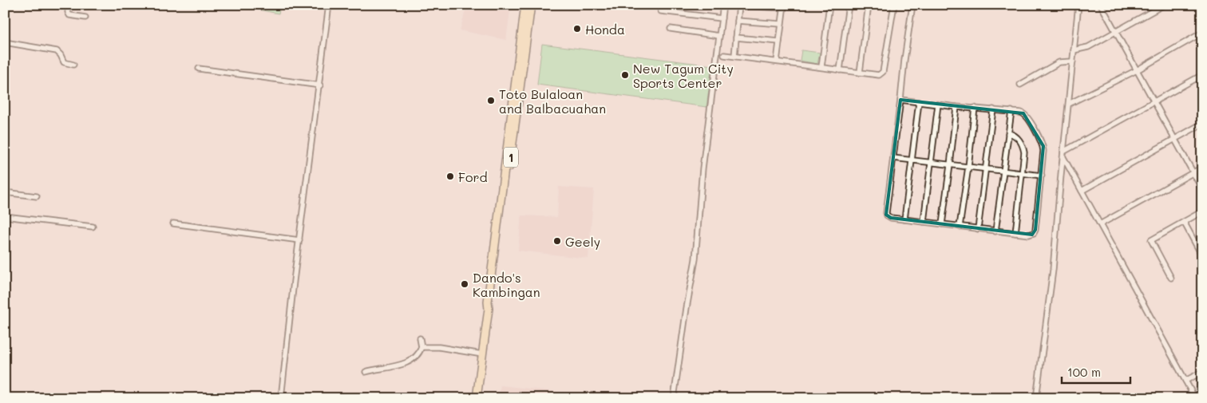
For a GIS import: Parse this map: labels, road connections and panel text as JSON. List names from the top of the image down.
{
  "streets": {
    "highway": ["1"]
  },
  "places": [
    "Honda",
    "New Tagum City Sports Center",
    "Toto Bulaloan and Balbacuahan",
    "Ford",
    "Geely",
    "Dando's Kambingan"
  ],
  "scale_bar": "100 m"
}
